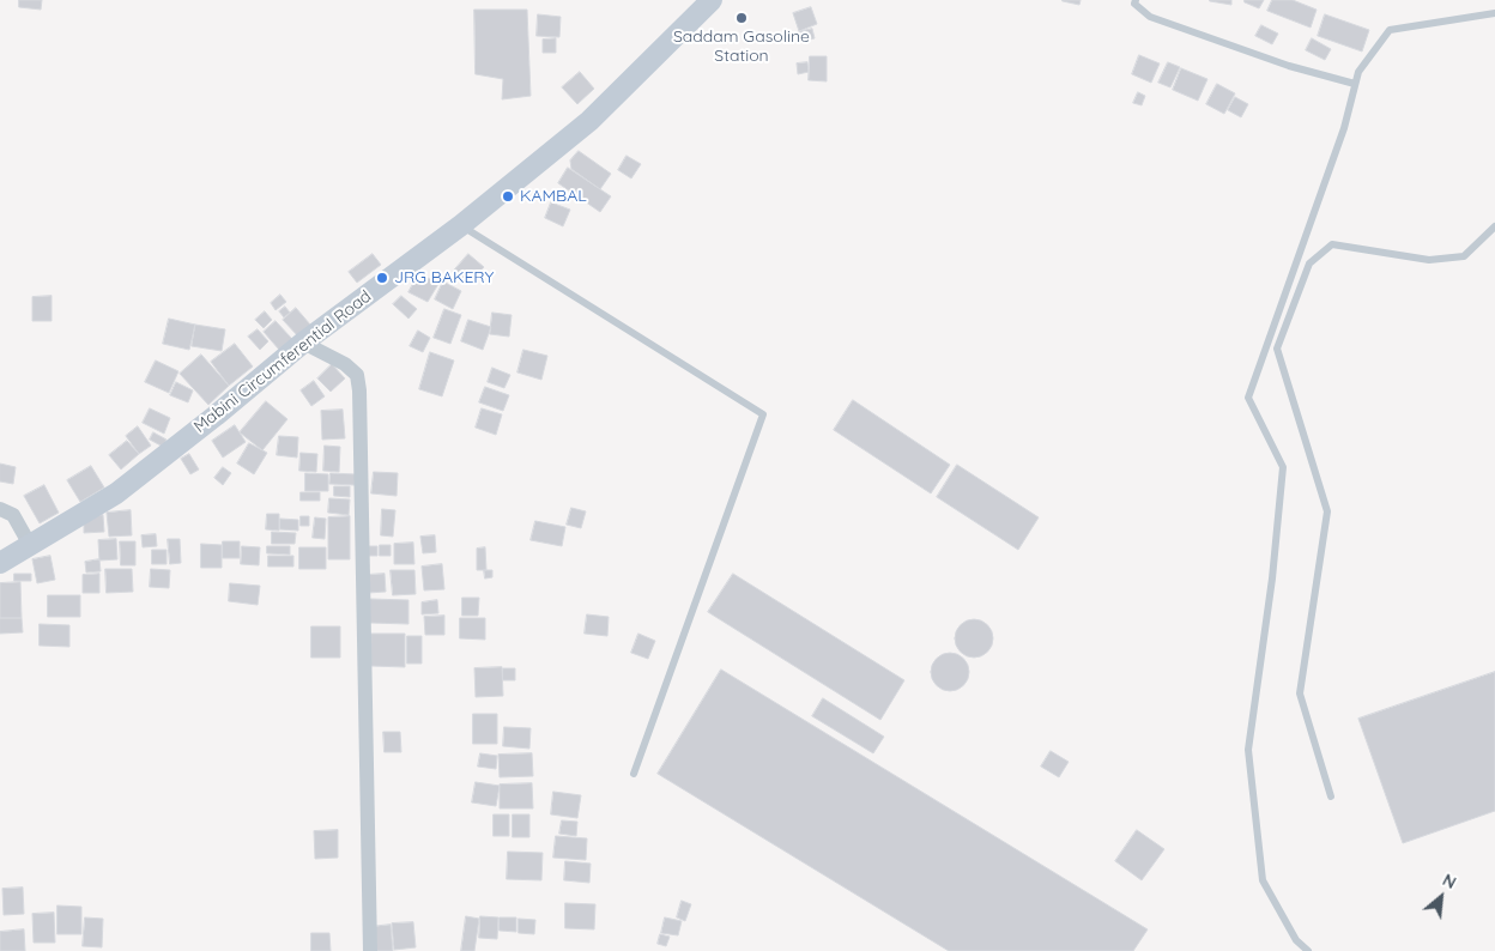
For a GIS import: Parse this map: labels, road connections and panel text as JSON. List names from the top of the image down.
{
  "streets": {
    "main road": ["Mabini Circumferential Road"]
  },
  "places": ["Saddam Gasoline Station", "KAMBAL", "JRG BAKERY"],
  "north": "top right"
}
